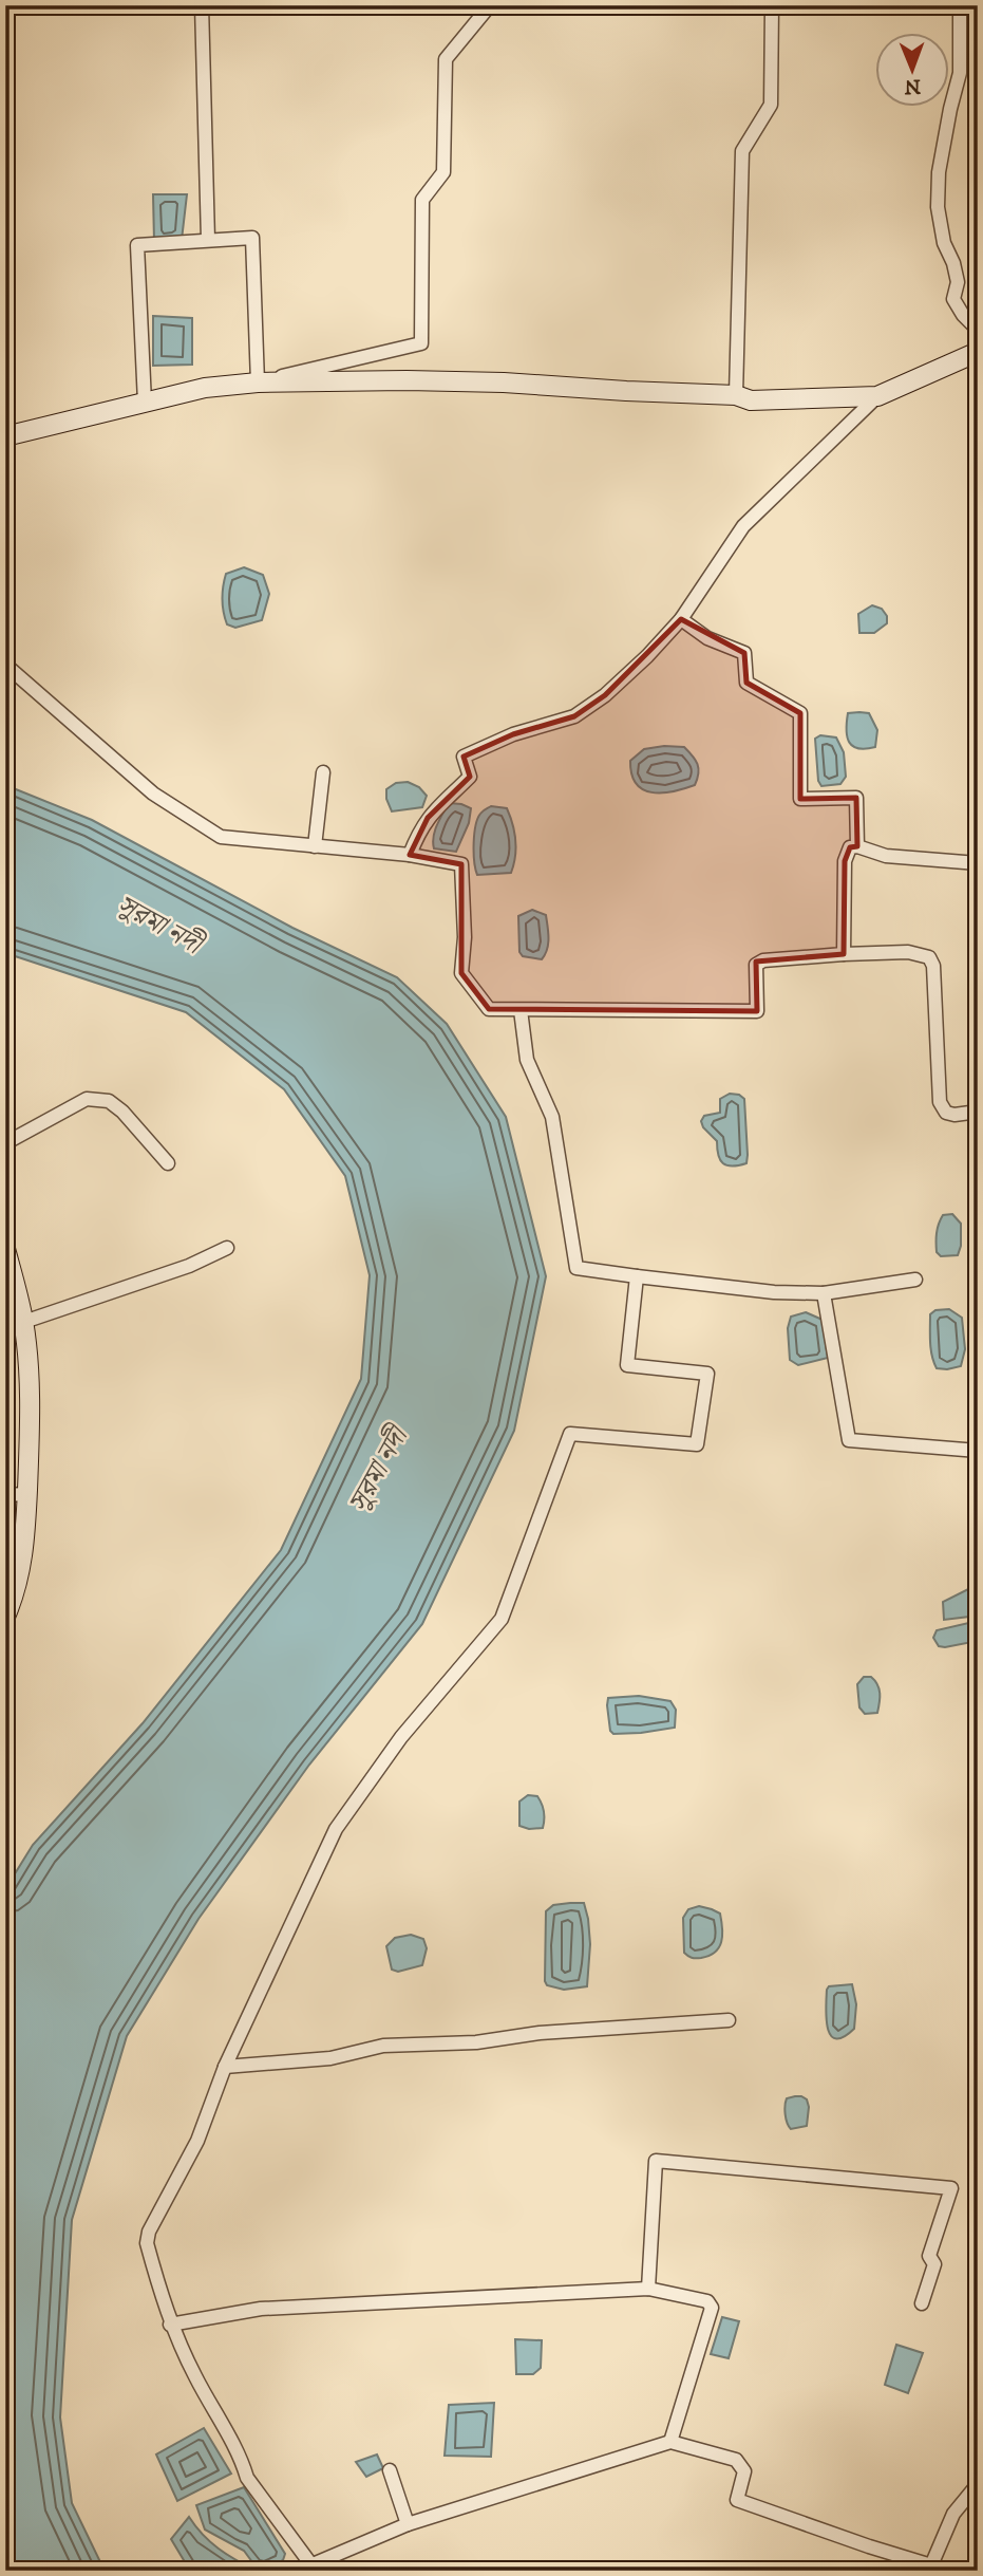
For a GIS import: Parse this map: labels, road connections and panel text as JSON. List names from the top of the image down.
{
  "water": ["সুরমা নদী"],
  "north": "bottom"
}
